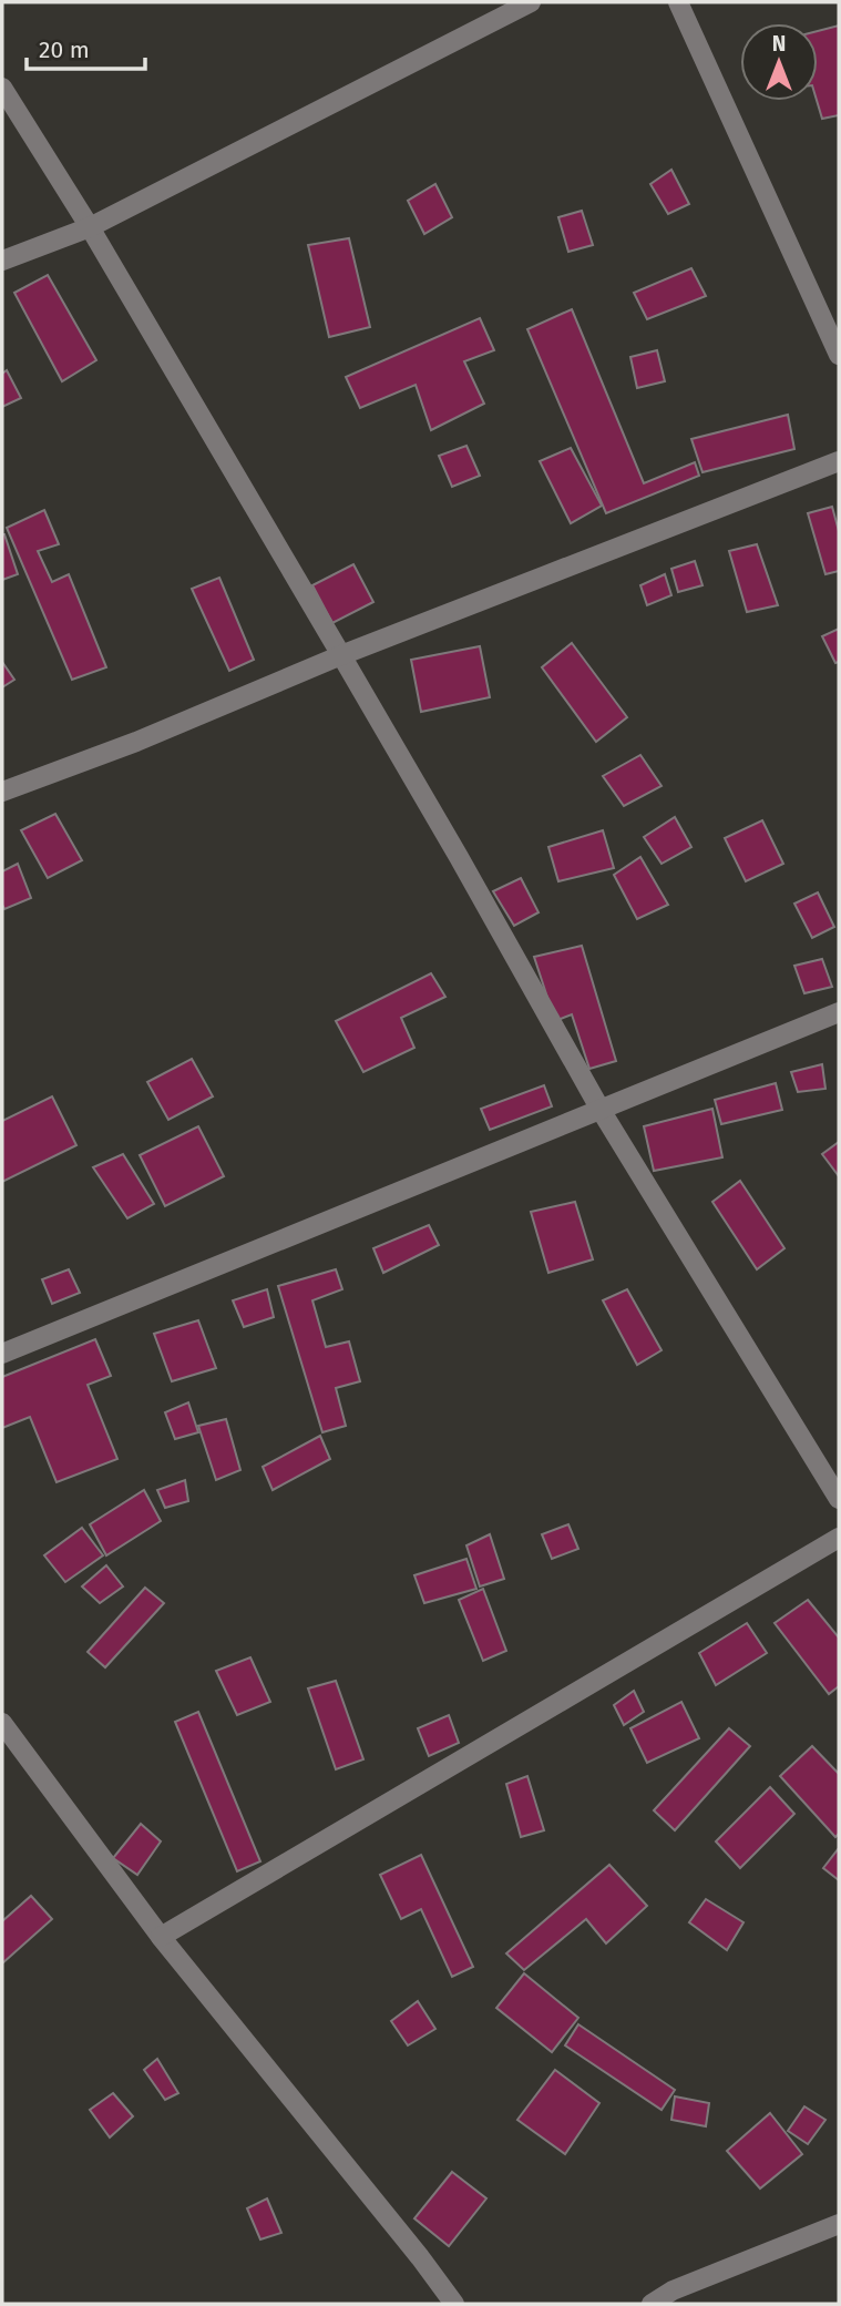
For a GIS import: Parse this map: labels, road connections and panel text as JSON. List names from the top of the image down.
{
  "scale_bar": "20 m",
  "north": "top"
}
